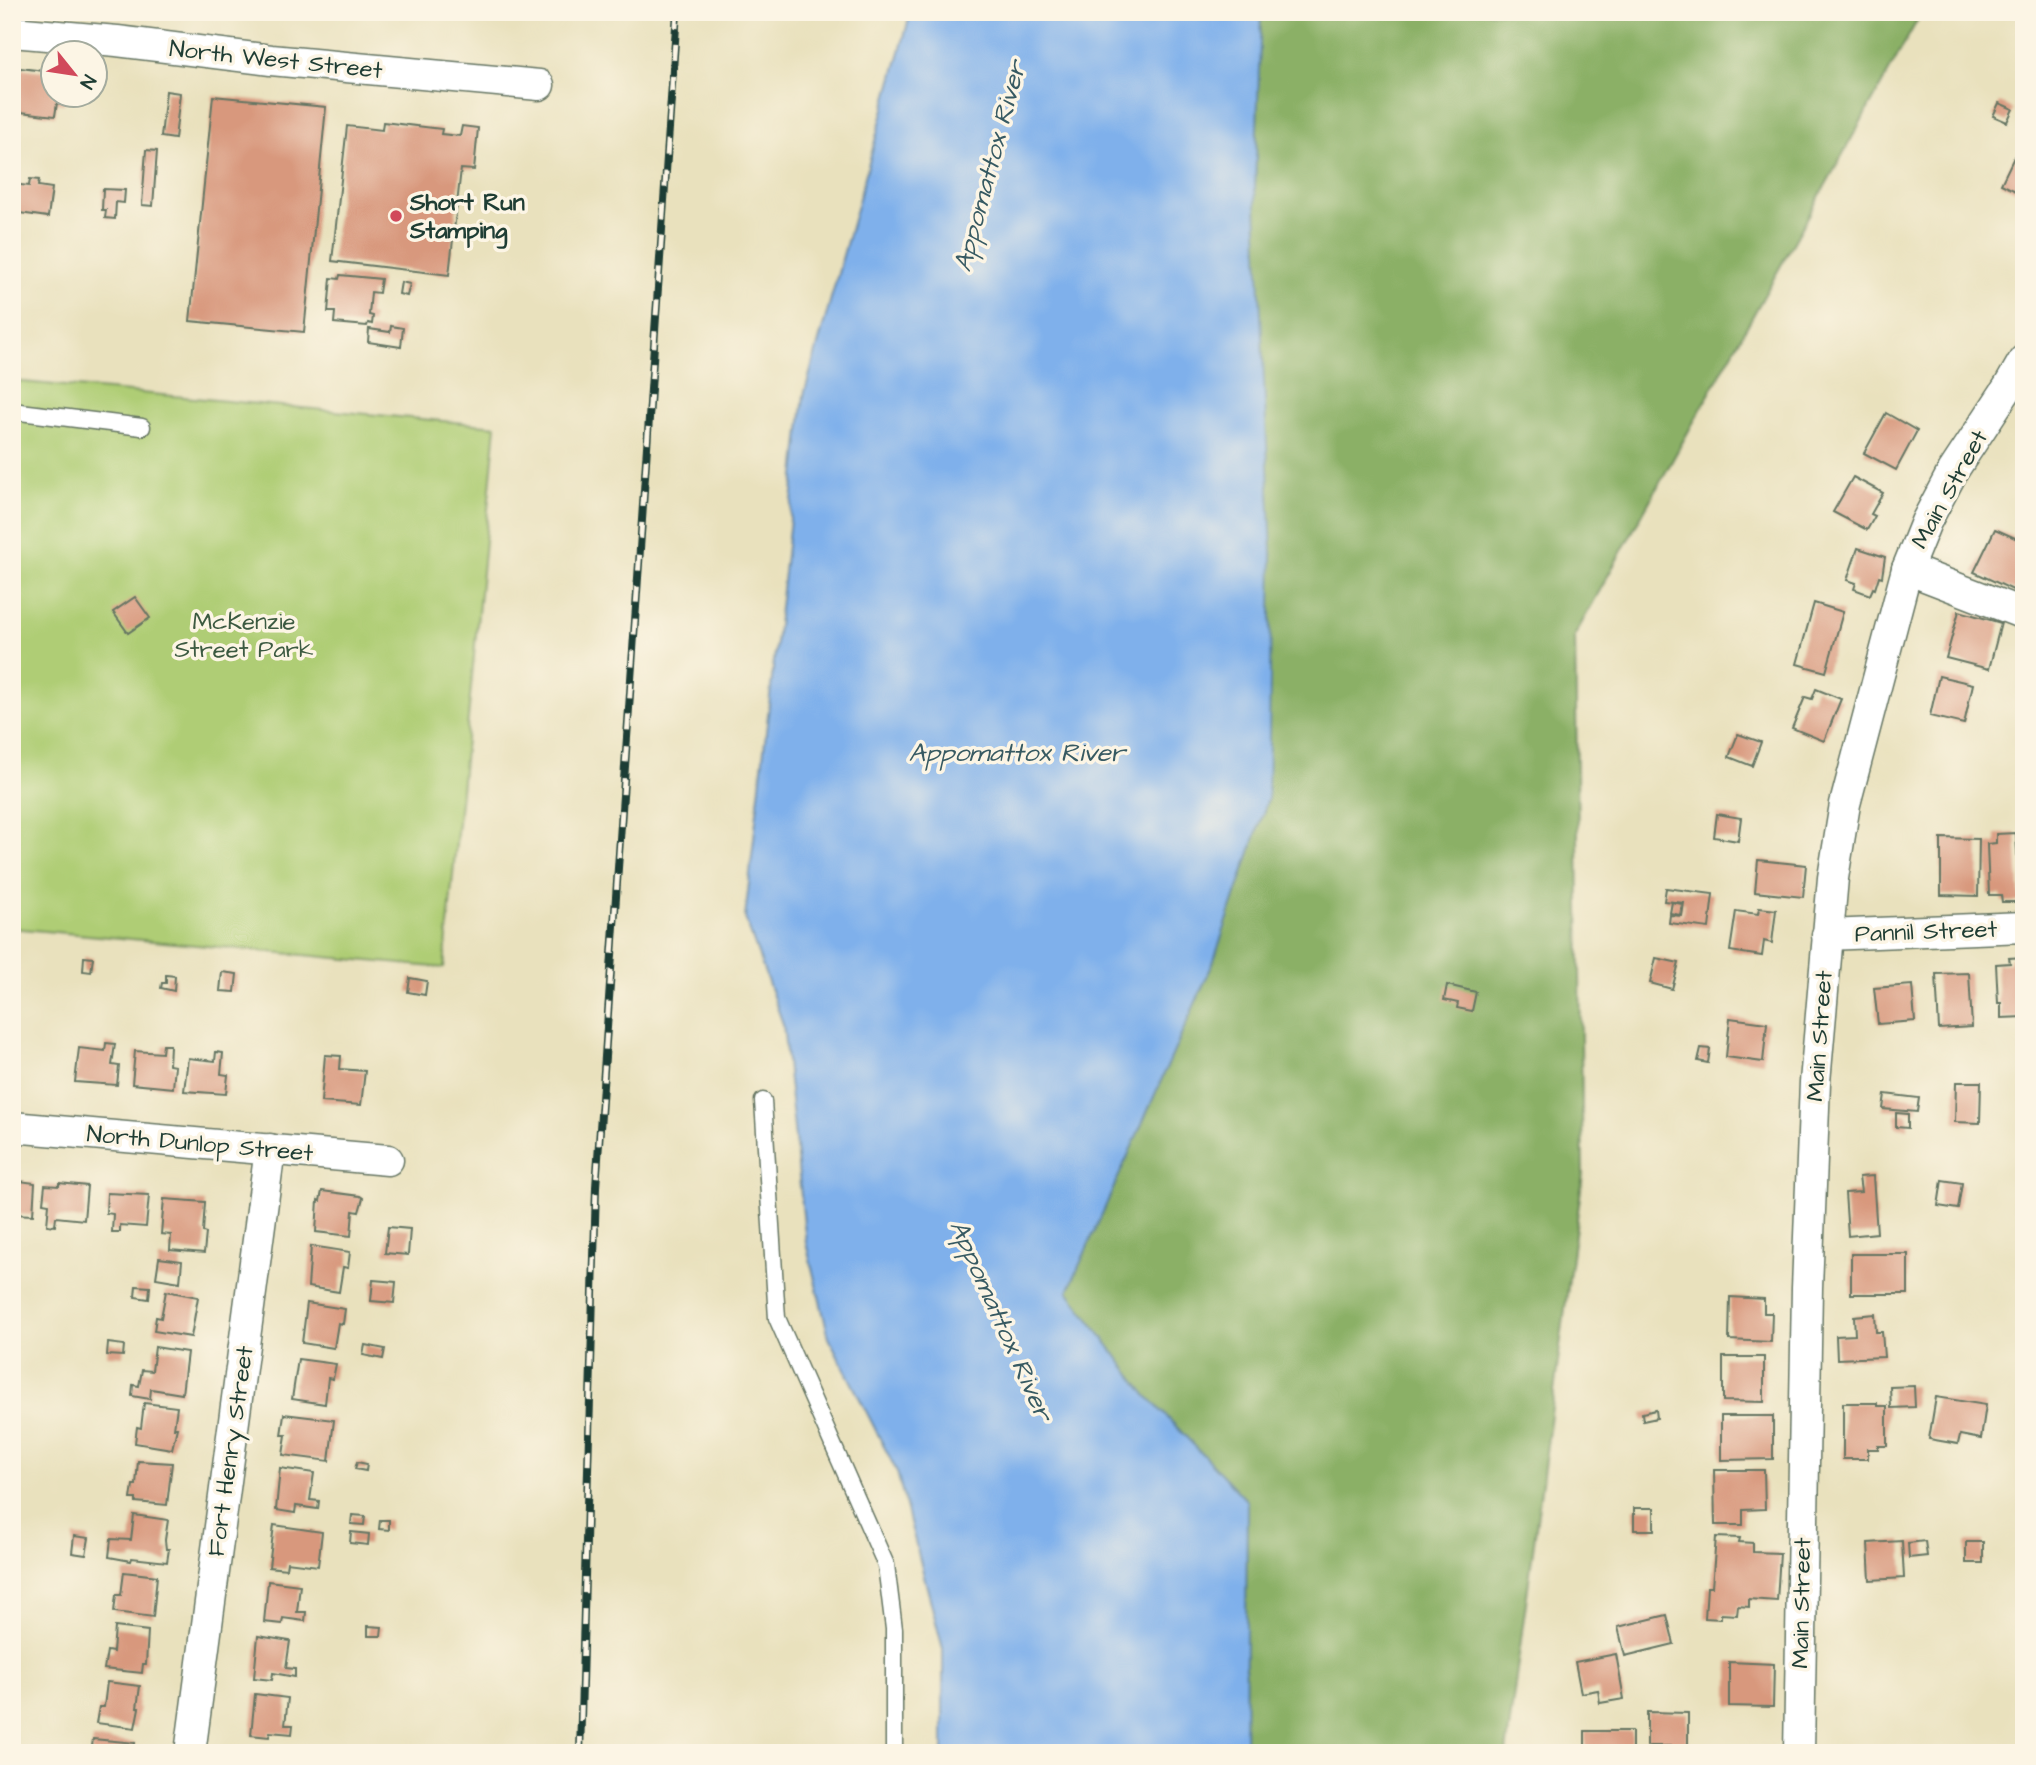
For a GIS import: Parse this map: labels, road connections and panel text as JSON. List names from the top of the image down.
{
  "streets": {
    "street": [
      "North West Street",
      "Main Street",
      "Pannil Street",
      "North Dunlop Street",
      "Fort Henry Street"
    ]
  },
  "crossings": [
    ["Main Street", "Pannil Street"],
    ["North Dunlop Street", "Fort Henry Street"]
  ],
  "water": ["Appomattox River"],
  "parks": ["McKenzie Street Park"],
  "places": ["Short Run Stamping"],
  "north": "bottom right"
}
